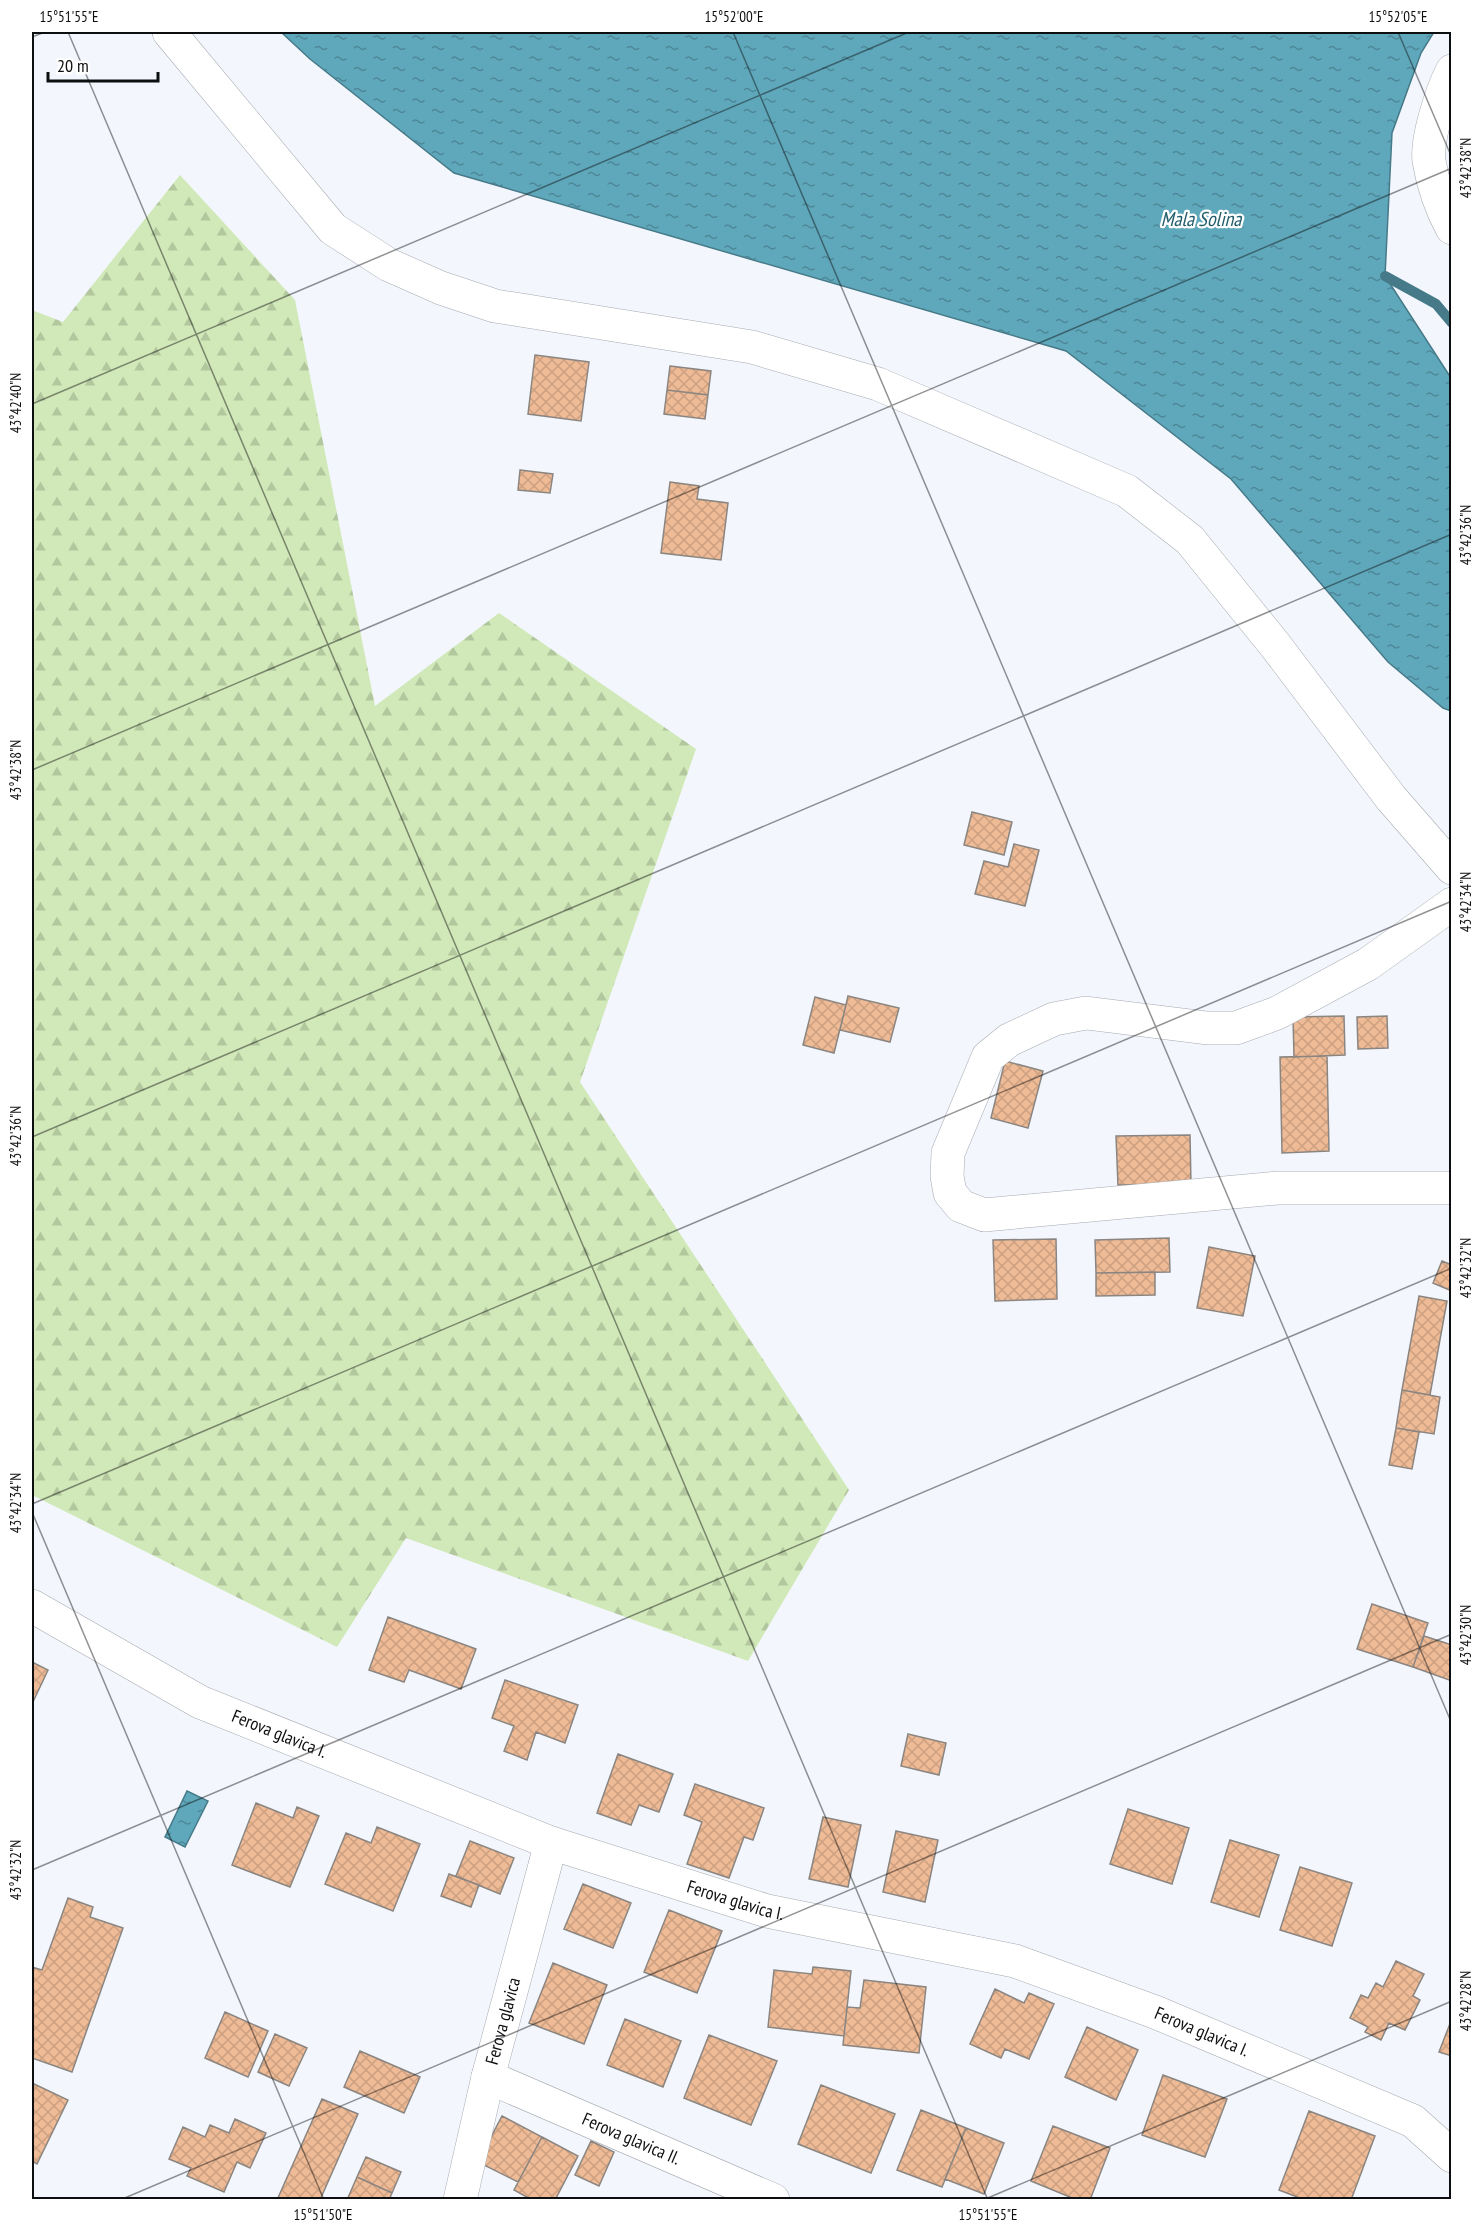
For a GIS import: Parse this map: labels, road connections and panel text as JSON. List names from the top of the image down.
{
  "streets": {
    "street": ["Ferova glavica I.", "Ferova glavica", "Ferova glavica II."]
  },
  "crossings": [
    ["Ferova glavica I.", "Ferova glavica"],
    ["Ferova glavica", "Ferova glavica II."]
  ],
  "water": ["Mala Solina"],
  "scale_bar": "20 m",
  "coordinates": [
    "15°51'55\"E",
    "15°52'00\"E",
    "15°52'05\"E",
    "43°42'38\"N",
    "43°42'40\"N",
    "43°42'36\"N",
    "43°42'34\"N",
    "43°42'32\"N",
    "43°42'30\"N",
    "43°42'28\"N",
    "15°51'50\"E"
  ]
}
